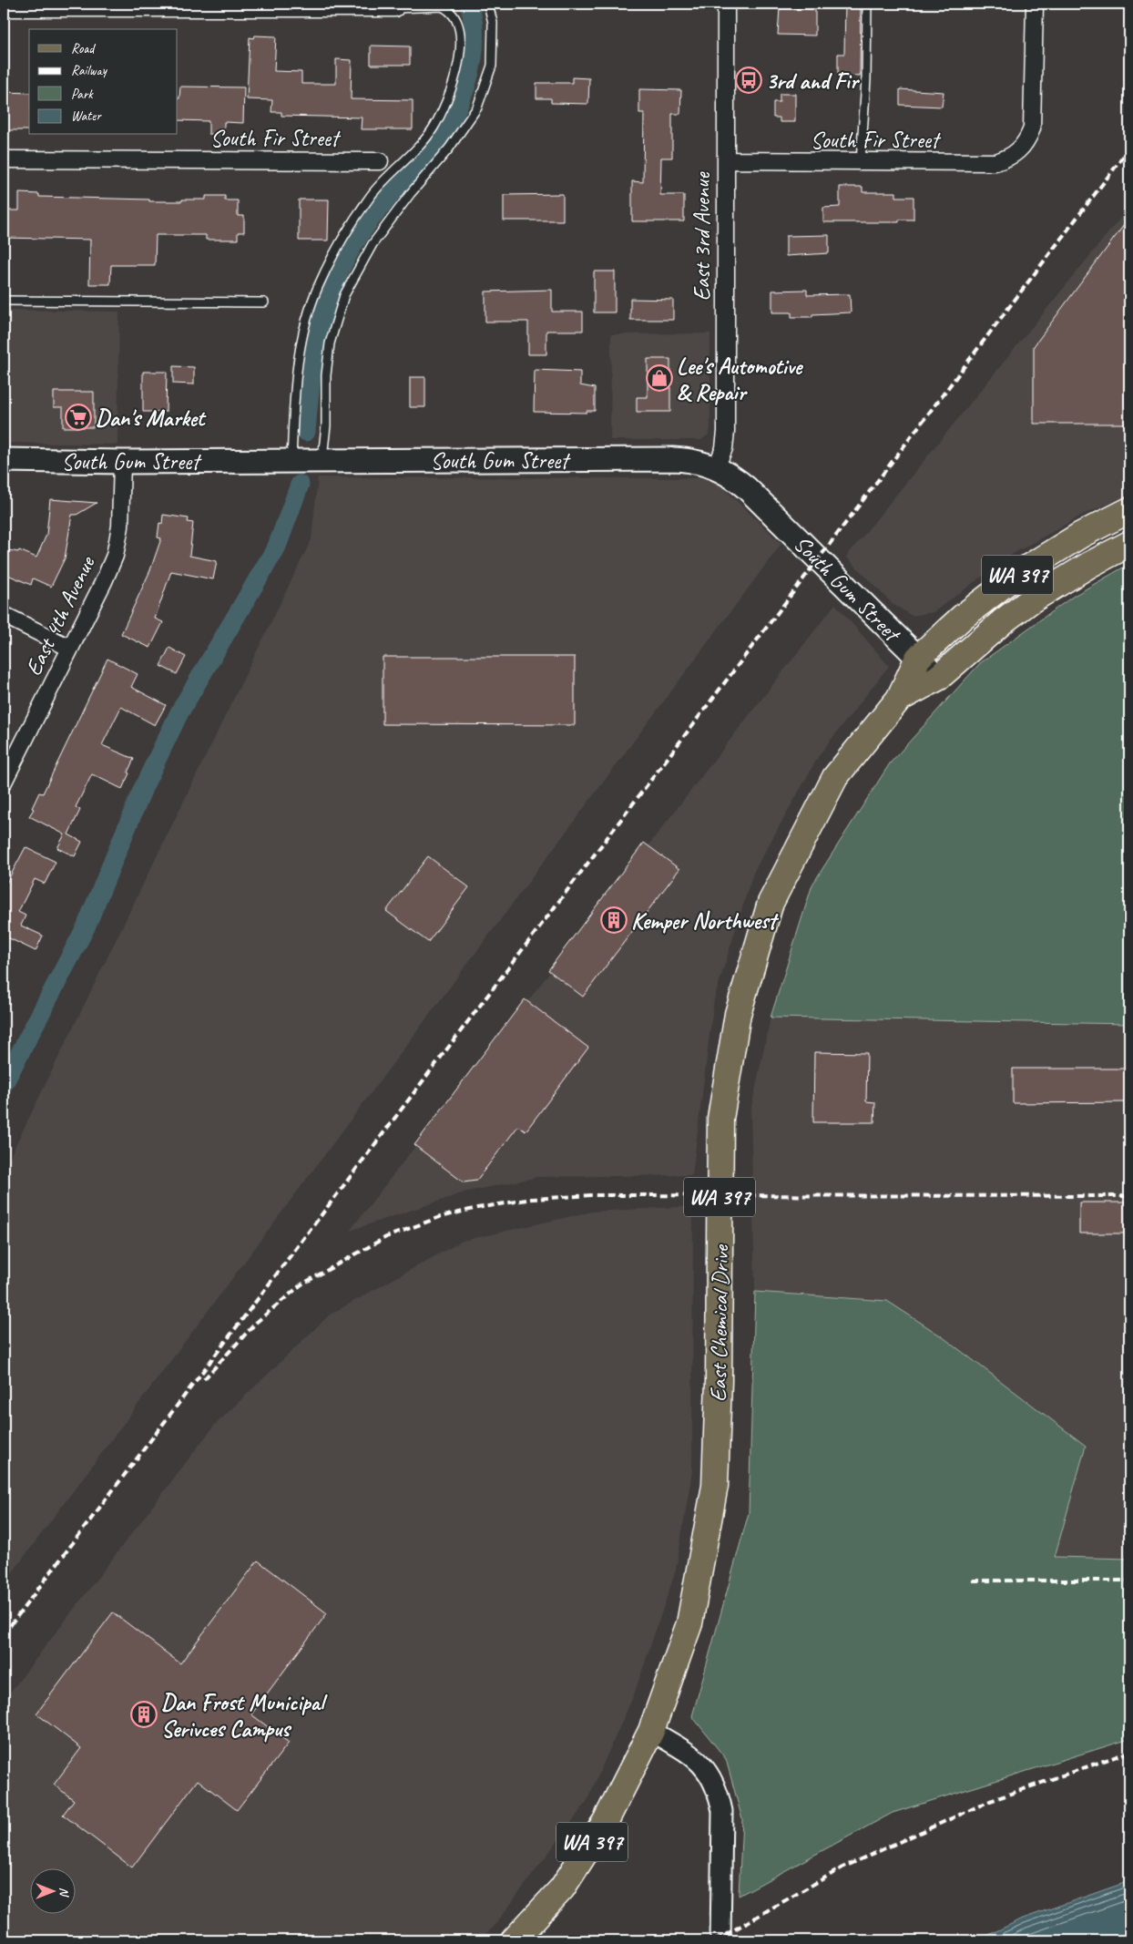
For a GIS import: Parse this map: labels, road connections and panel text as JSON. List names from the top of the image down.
{
  "streets": {
    "main road": ["South Gum Street", "WA 397", "East Chemical Drive"],
    "street": ["South Fir Street", "East 3rd Avenue", "East 4th Avenue"]
  },
  "crossings": [
    ["South Fir Street", "East 3rd Avenue"],
    ["East 3rd Avenue", "South Gum Street"],
    ["South Gum Street", "WA 397"],
    ["South Gum Street", "East 4th Avenue"],
    ["South Gum Street", "East Chemical Drive"],
    ["WA 397", "East Chemical Drive"]
  ],
  "places": {
    "bus stop": ["3rd and Fir"],
    "shop": ["Lee's Automotive & Repair"],
    "supermarket": ["Dan's Market"],
    "building": ["Kemper Northwest", "Dan Frost Municipal Serivces Campus"]
  },
  "legend": [
    "Road",
    "Railway",
    "Park",
    "Water"
  ],
  "north": "right"
}
